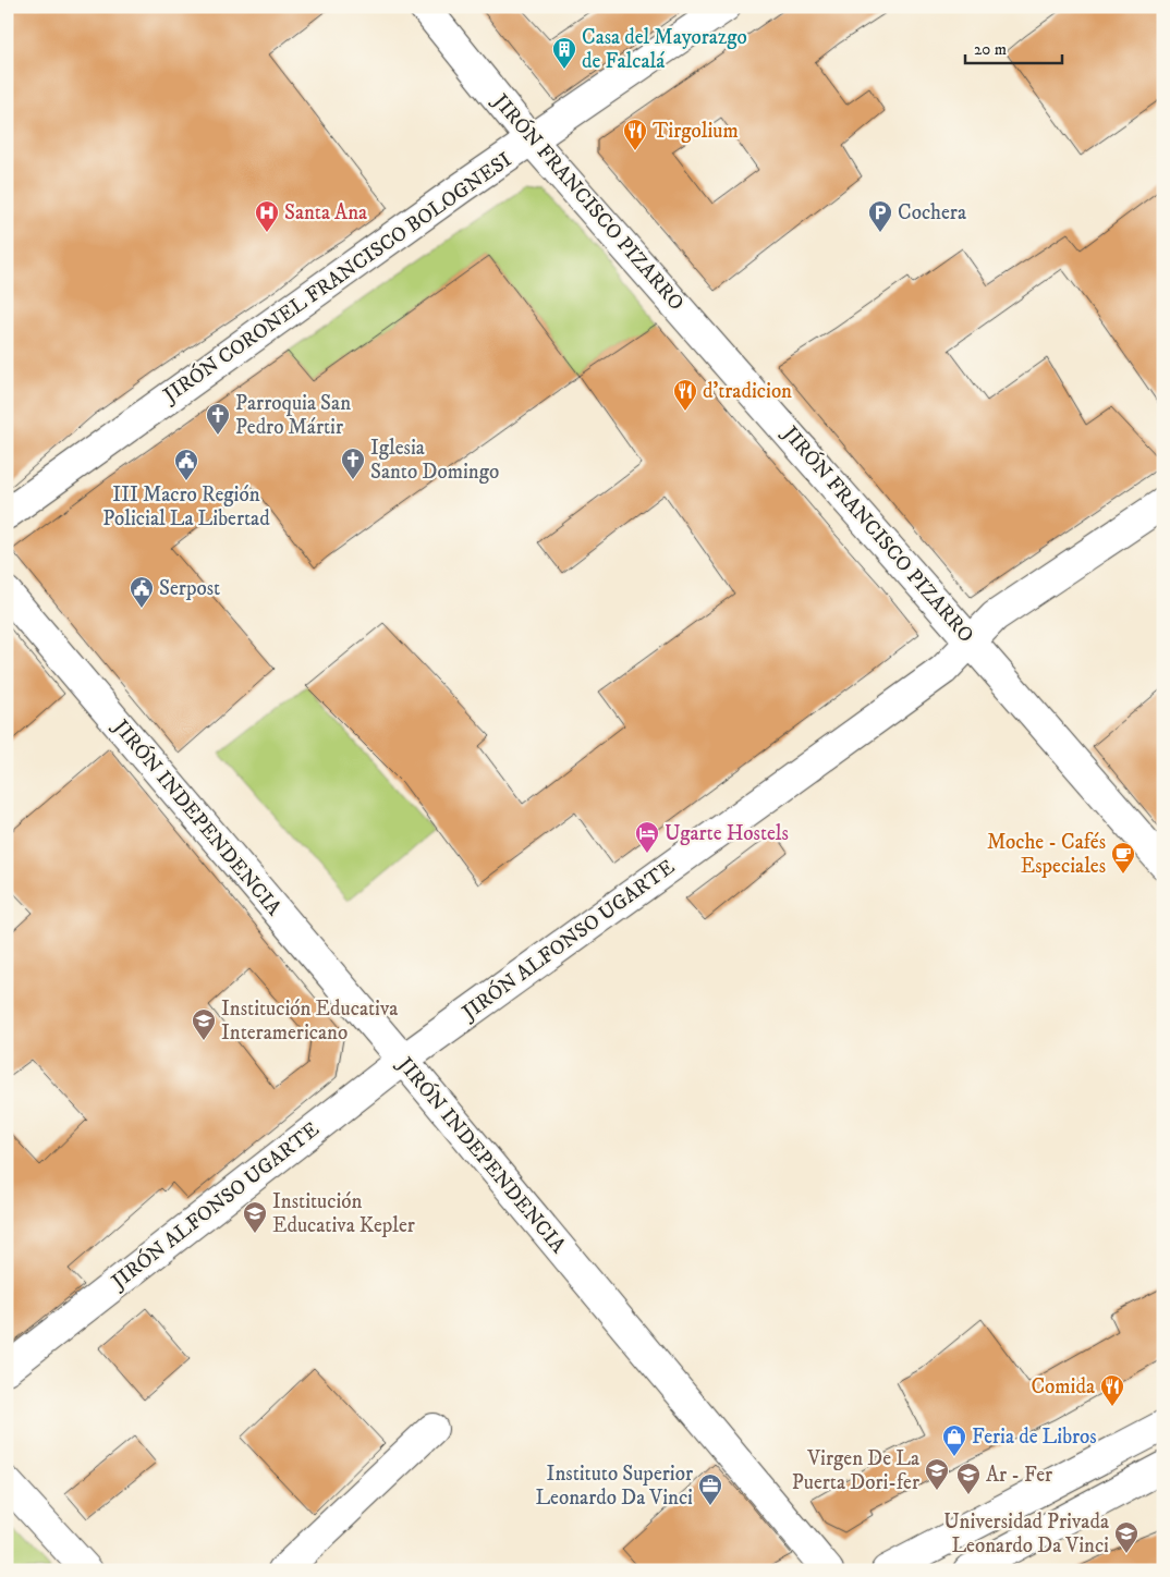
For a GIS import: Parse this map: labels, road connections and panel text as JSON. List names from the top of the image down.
{
  "streets": {
    "street": [
      "JIRÓN FRANCISCO PIZARRO",
      "JIRÓN CORONEL FRANCISCO BOLOGNESI",
      "JIRÓN INDEPENDENCIA",
      "JIRÓN ALFONSO UGARTE"
    ]
  },
  "crossings": [
    ["JIRÓN FRANCISCO PIZARRO", "JIRÓN CORONEL FRANCISCO BOLOGNESI"],
    ["JIRÓN FRANCISCO PIZARRO", "JIRÓN ALFONSO UGARTE"],
    ["JIRÓN INDEPENDENCIA", "JIRÓN ALFONSO UGARTE"]
  ],
  "places": {
    "building": ["Casa del Mayorazgo de Falcalá"],
    "restaurant": ["Tirgolium", "d'tradicion", "Comida"],
    "hospital": ["Santa Ana"],
    "parking": ["Cochera"],
    "church": ["Parroquia San Pedro Mártir", "Iglesia Santo Domingo"],
    "public building": ["III Macro Región Policial La Libertad", "Serpost"],
    "hotel": ["Ugarte Hostels"],
    "cafe": ["Moche - Cafés Especiales"],
    "school or university": [
      "Institución Educativa Interamericano",
      "Institución Educativa Kepler",
      "Virgen De La Puerta Dori-fer",
      "Ar - Fer",
      "Universidad Privada Leonardo Da Vinci"
    ],
    "shop": ["Feria de Libros"],
    "office": ["Instituto Superior Leonardo Da Vinci"]
  },
  "scale_bar": "20 m"
}
